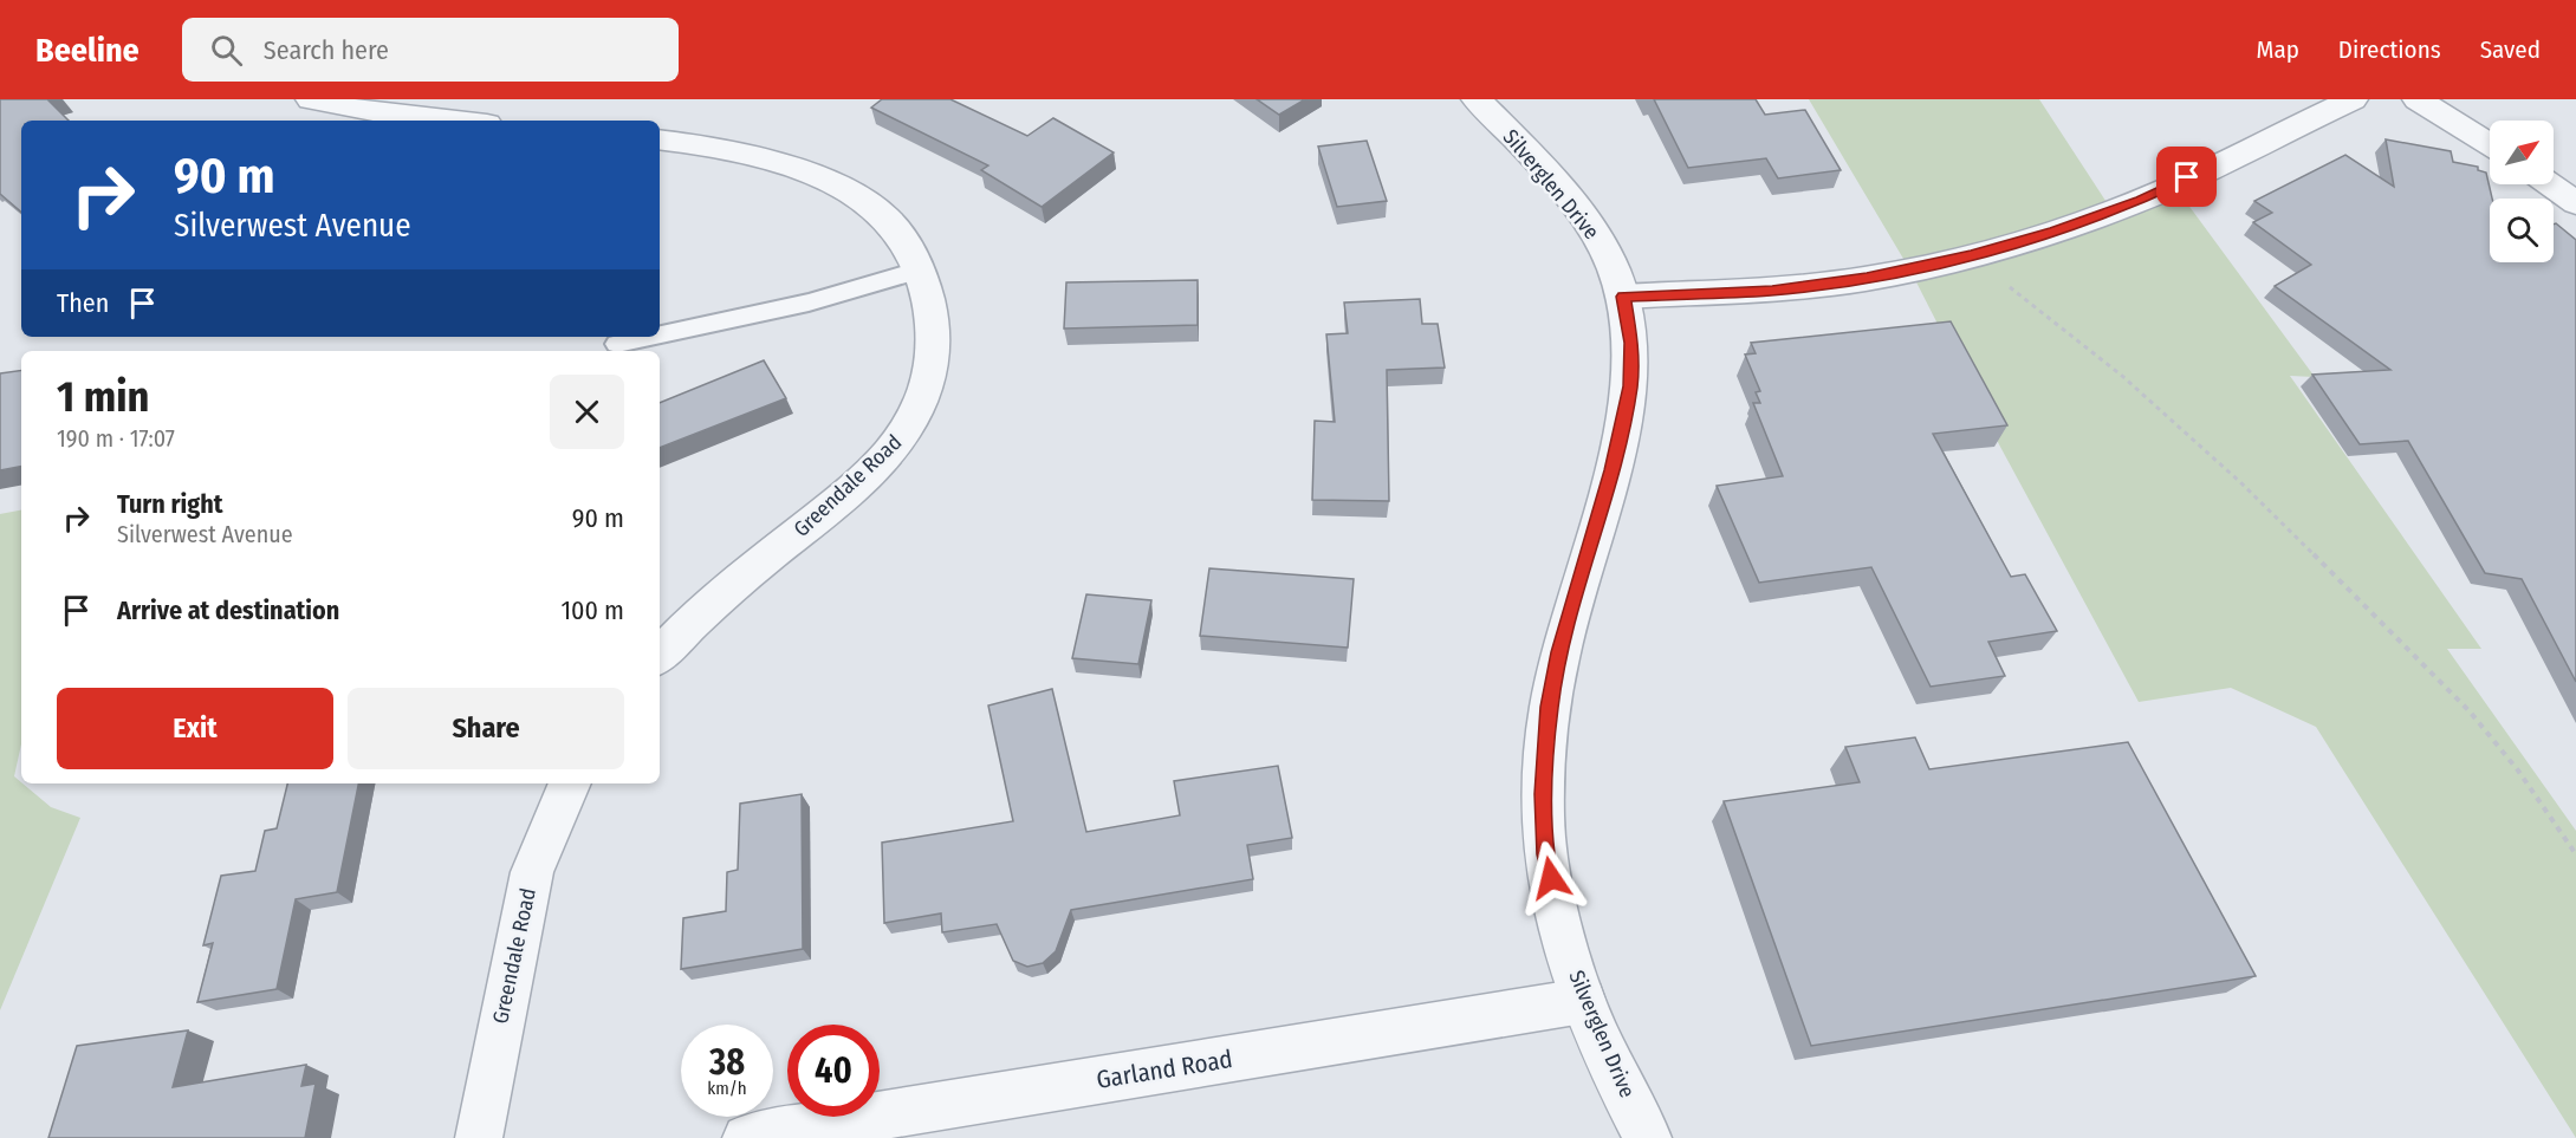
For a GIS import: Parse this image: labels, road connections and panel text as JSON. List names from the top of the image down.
{
  "streets": {
    "street": ["Silverglen Drive", "Greendale Road", "Garland Road"]
  },
  "crossings": [
    ["Silverglen Drive", "Garland Road"]
  ],
  "north": "top right",
  "page": {
    "header": "Beeline",
    "search": "Search here",
    "nav": ["Map", "Directions", "Saved"],
    "turn": ["90 m", "Silverwest Avenue"],
    "then": "Then",
    "heading": ["1 min", "190 m · 17:07"],
    "list": [
      {
        "name": "Turn right",
        "note": "Silverwest Avenue",
        "value": "90 m"
      },
      {
        "name": "Arrive at destination",
        "value": "100 m"
      }
    ],
    "buttons": ["Exit", "Share"],
    "speed": "38 km/h",
    "limit": "40"
  }
}
